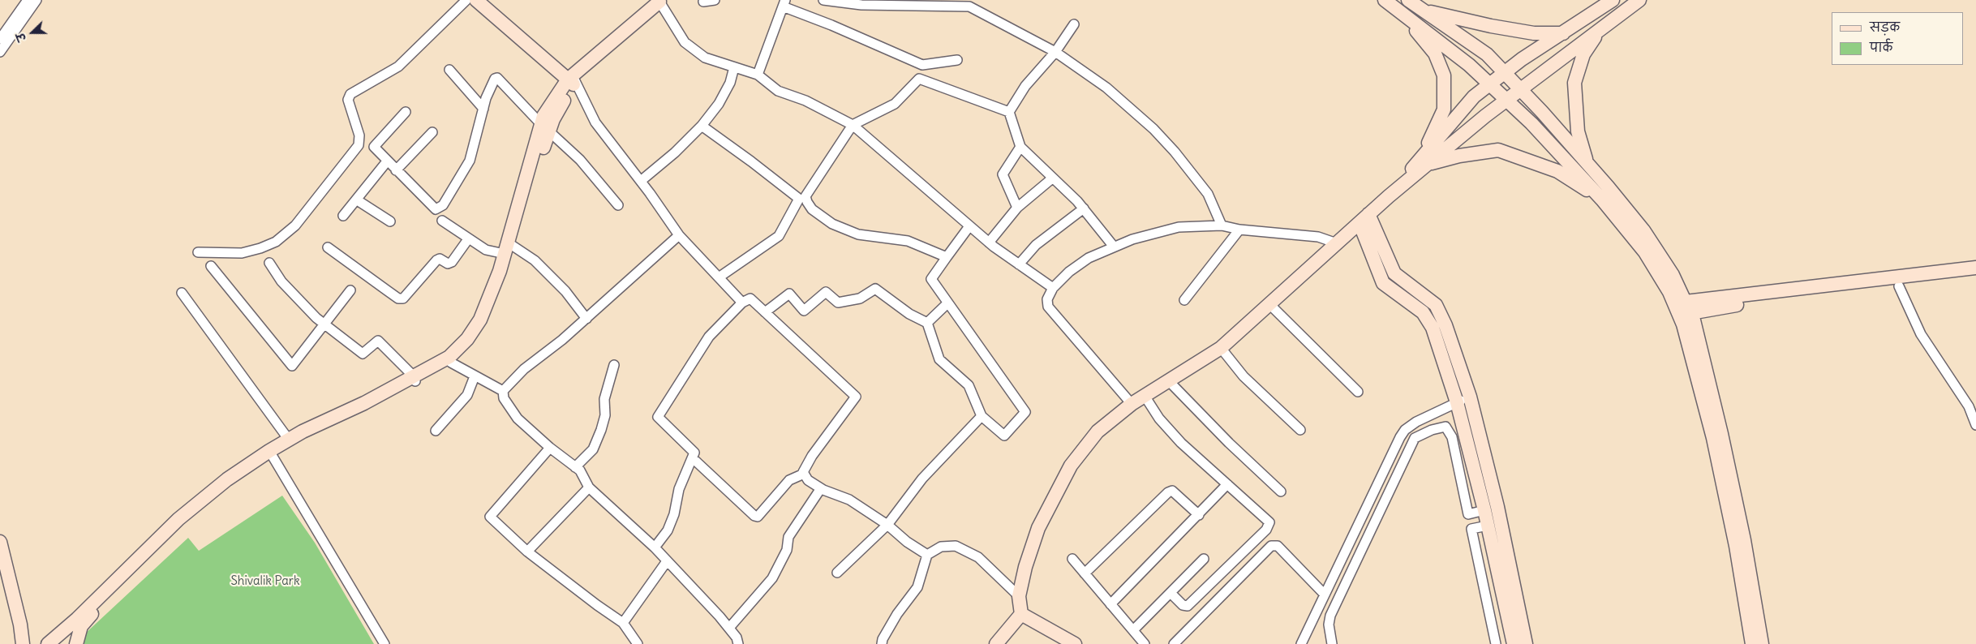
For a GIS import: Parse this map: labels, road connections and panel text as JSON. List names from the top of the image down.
{
  "parks": ["Shivalik Park"],
  "legend": ["सड़क", "पार्क"],
  "north": "left"
}
